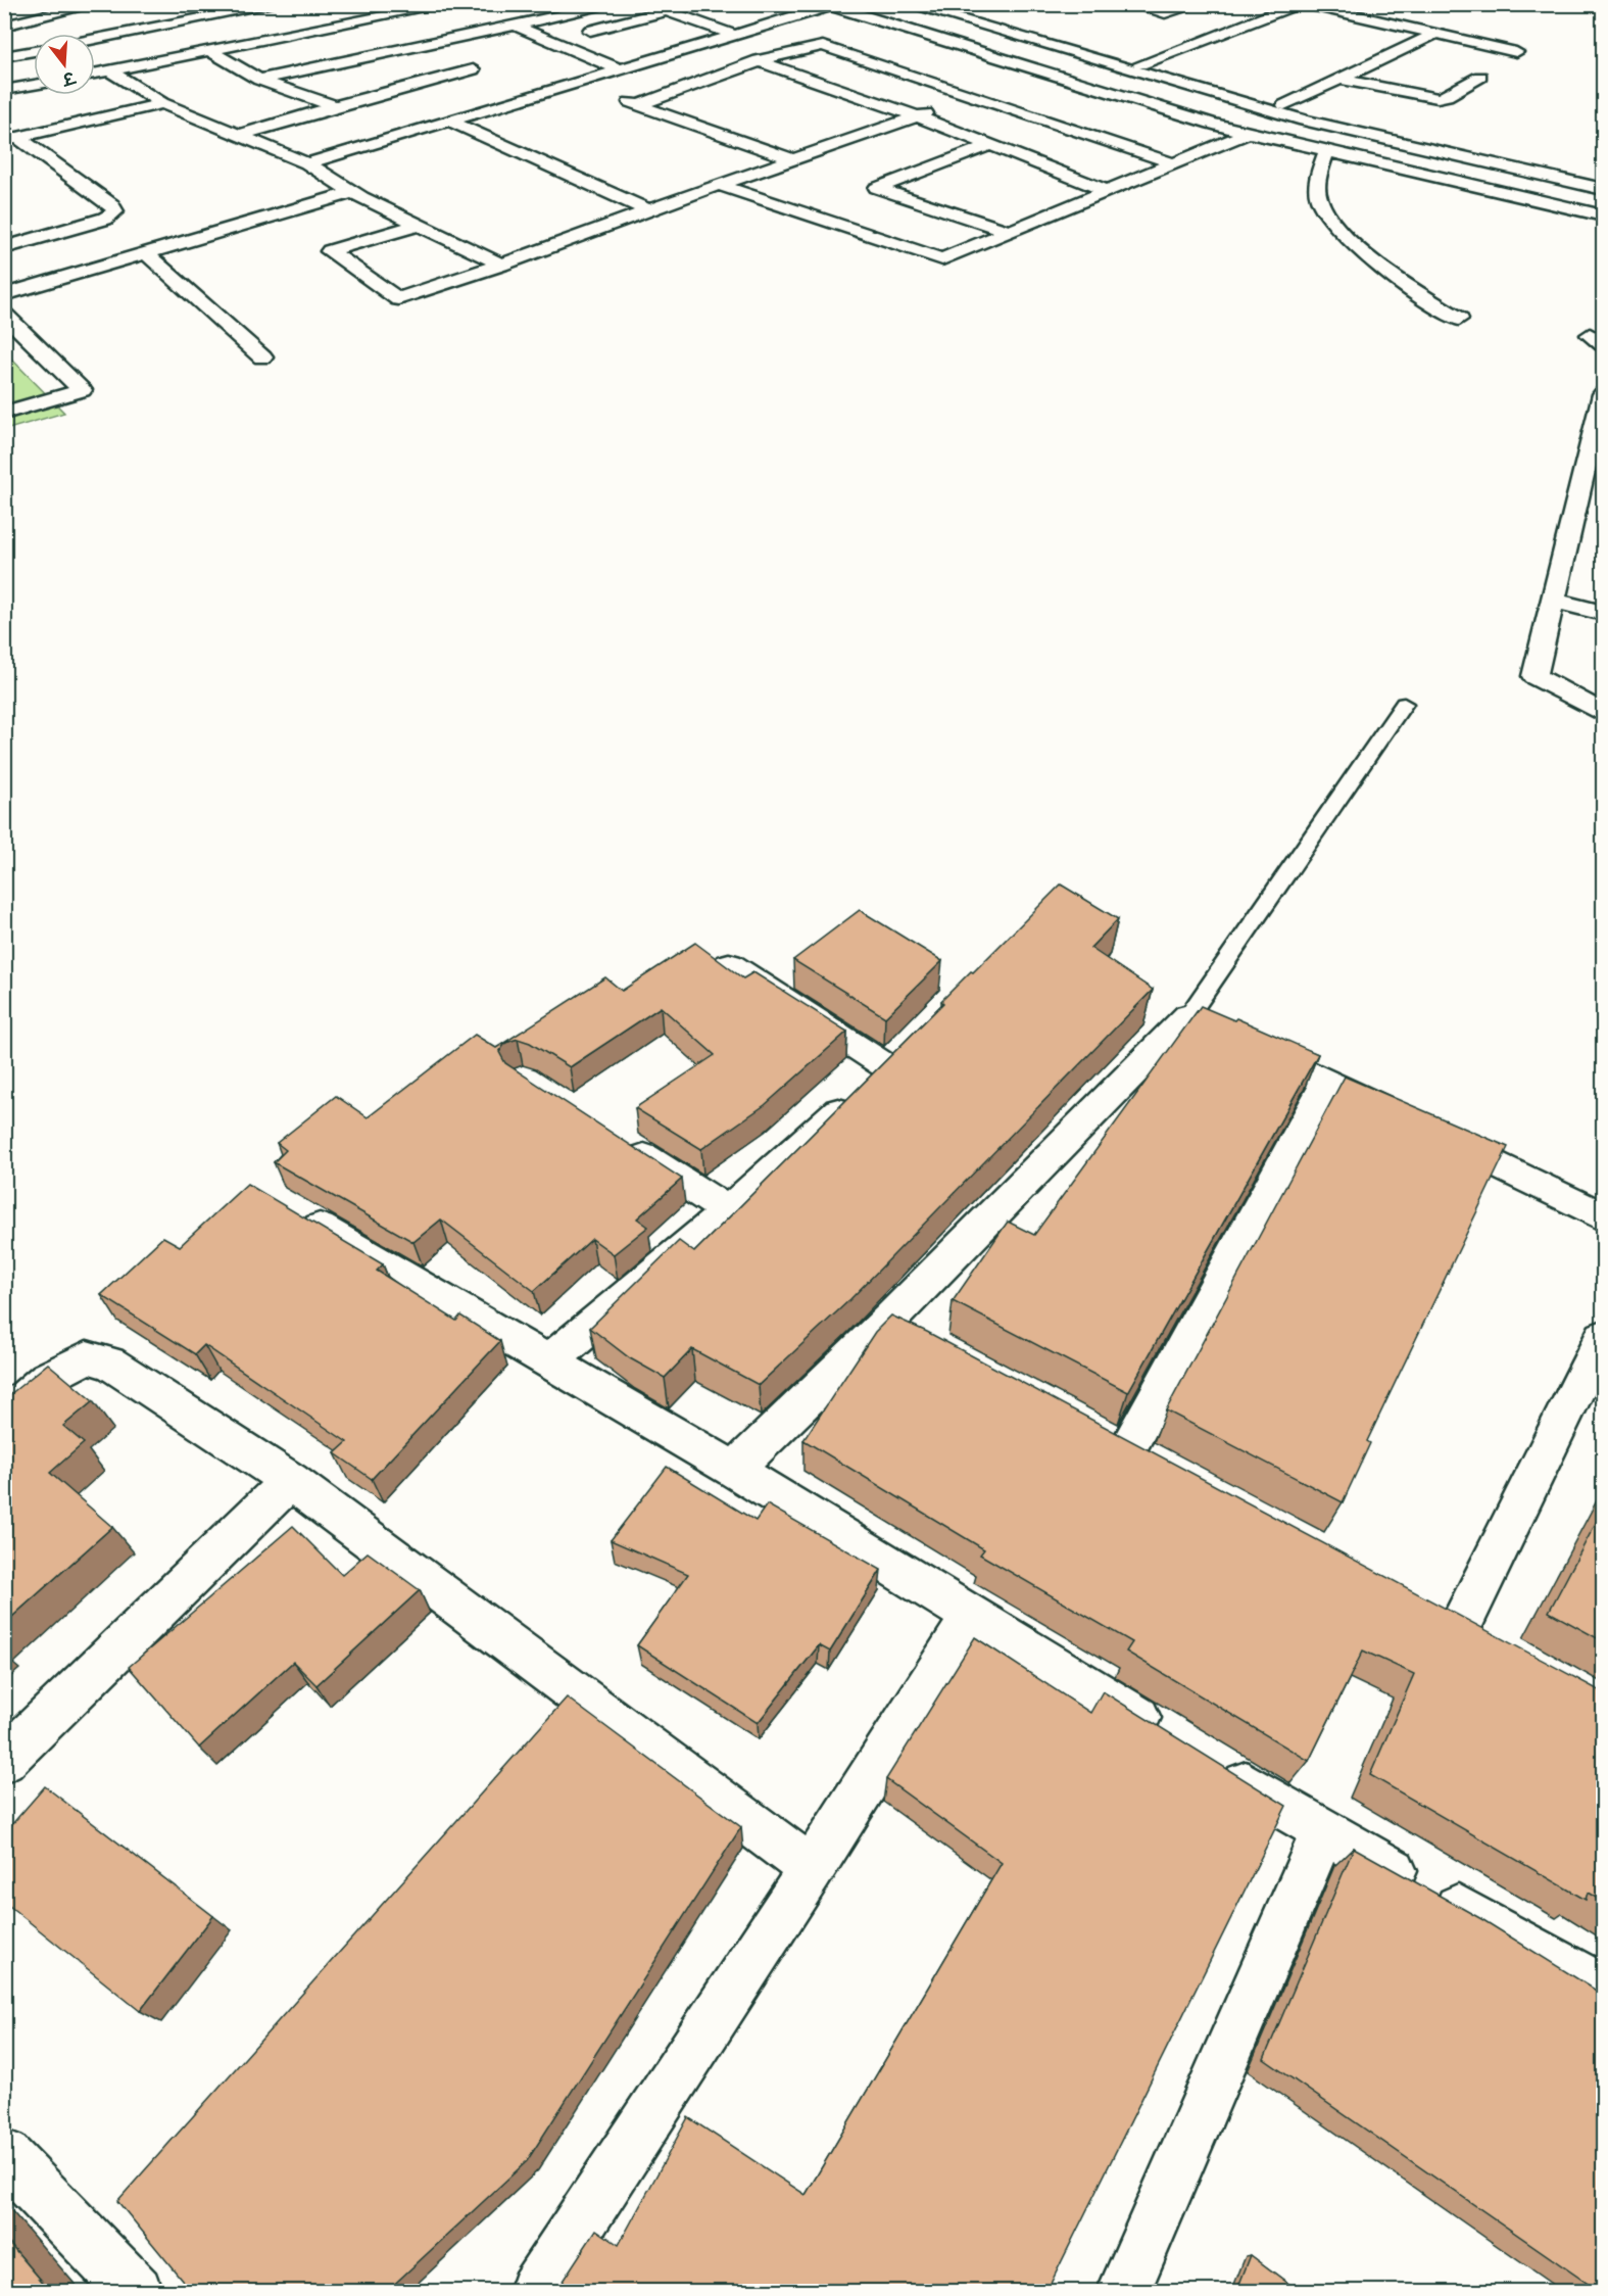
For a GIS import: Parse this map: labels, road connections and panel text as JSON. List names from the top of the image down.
{
  "north": "bottom"
}
